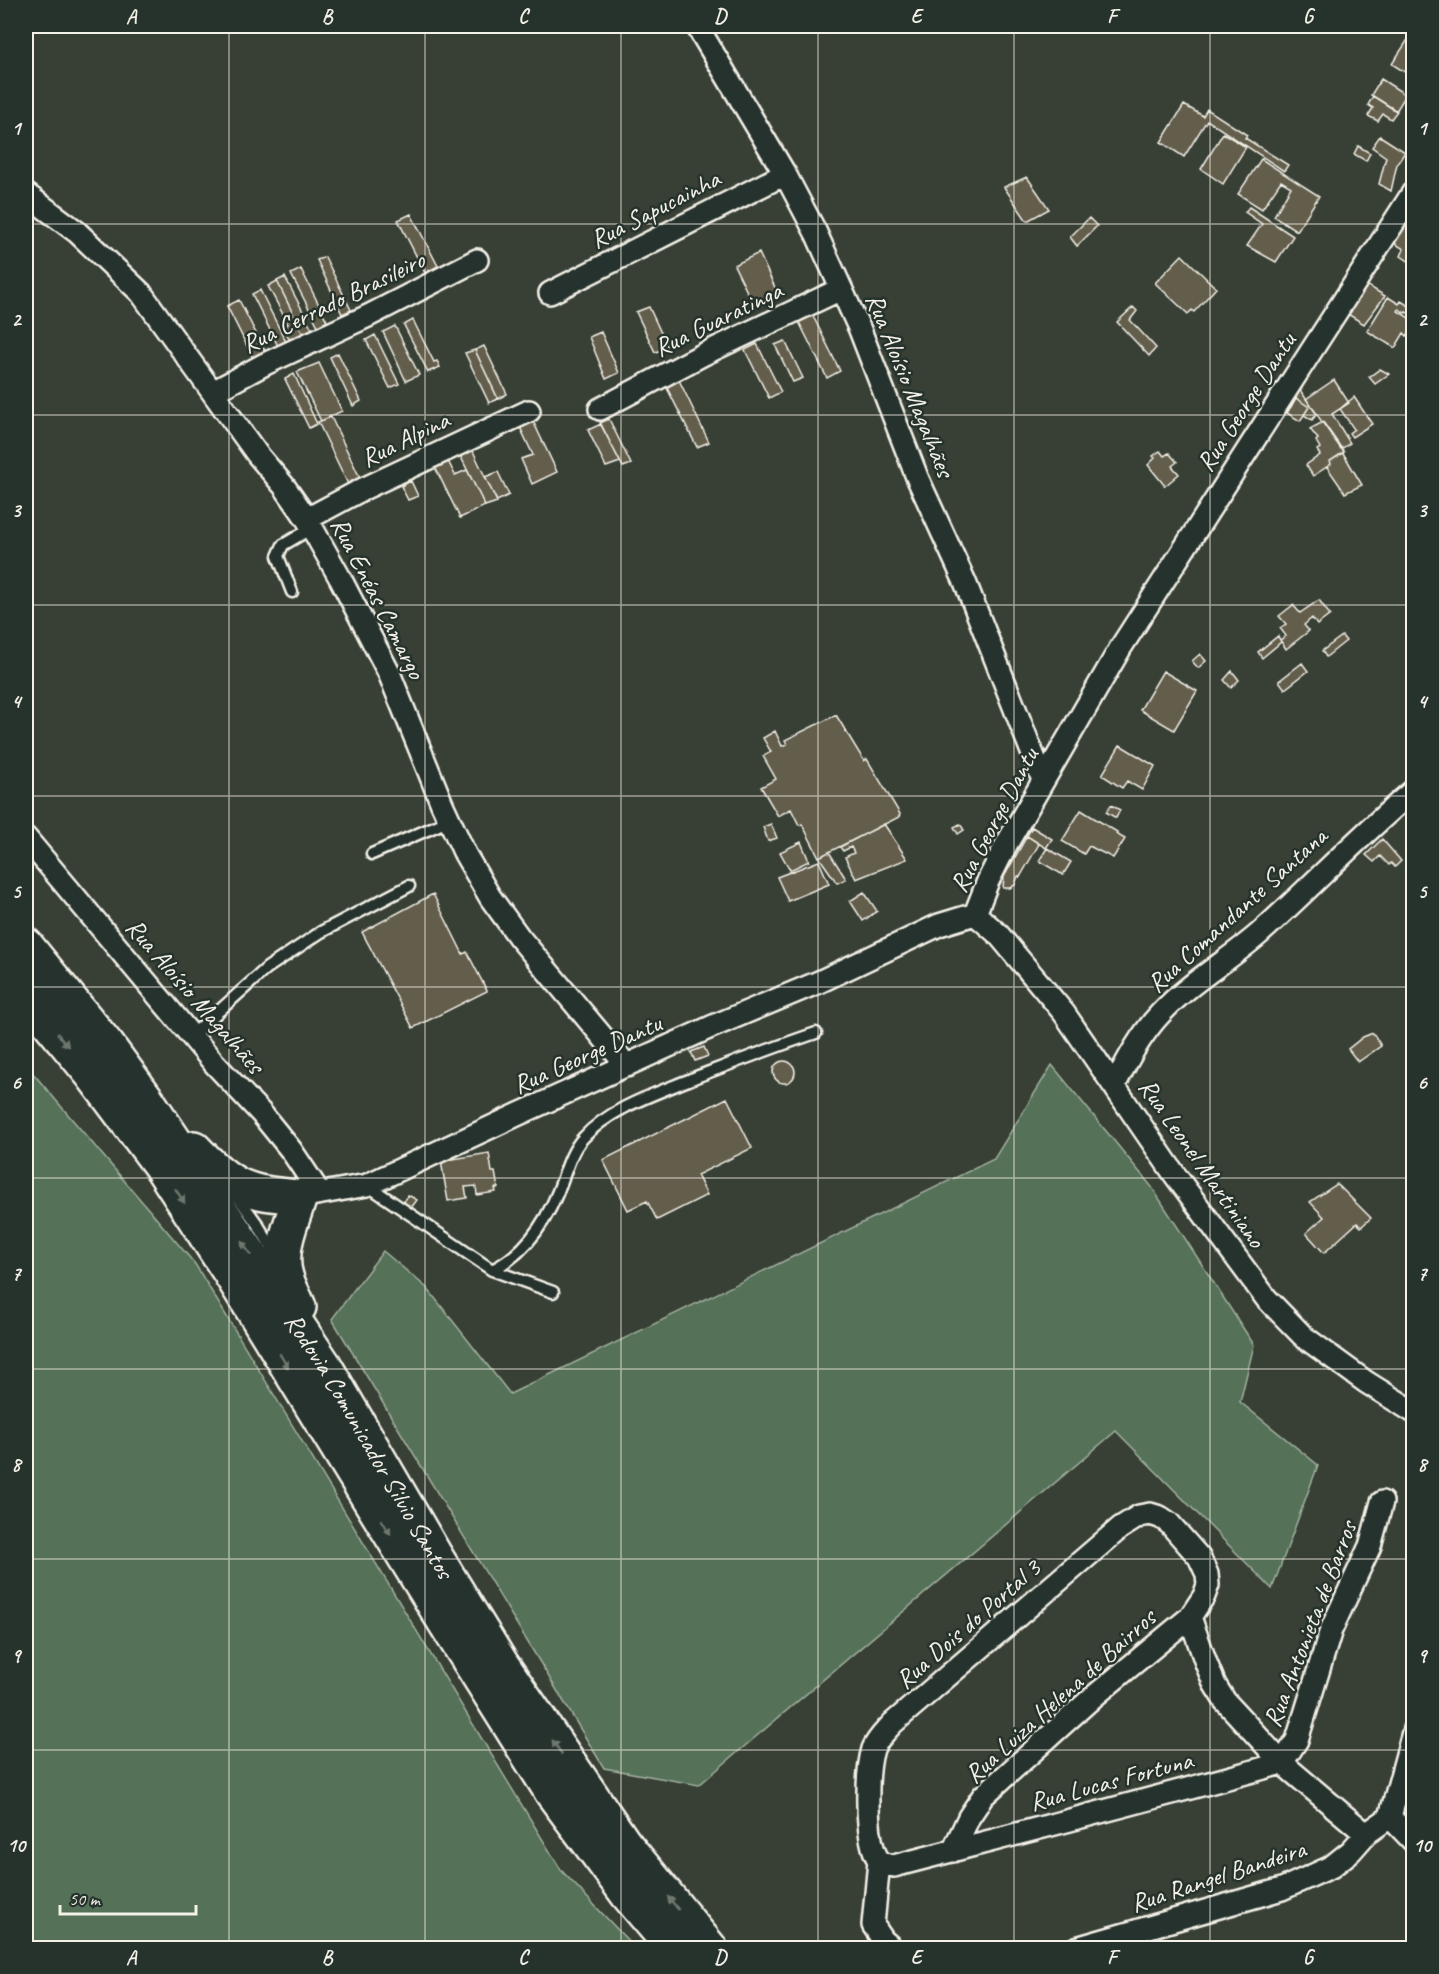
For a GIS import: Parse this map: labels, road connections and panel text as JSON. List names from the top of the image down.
{
  "streets": {
    "highway": ["Rodovia Comunicador Silvio Santos"],
    "street": [
      "Rua Sapucainha",
      "Rua Cerrado Brasileiro",
      "Rua Guaratinga",
      "Rua Aloísio Magalhães",
      "Rua George Dantu",
      "Rua Alpina",
      "Rua Enéas Camargo",
      "Rua Comandante Santana",
      "Rua Leonel Martiniano",
      "Rua Dois do Portal 3",
      "Rua Antonieta de Barros",
      "Rua Luiza Helena de Bairros",
      "Rua Lucas Fortuna",
      "Rua Rangel Bandeira"
    ]
  },
  "crossings": [
    ["Rua Sapucainha", "Rua Aloísio Magalhães"],
    ["Rua Cerrado Brasileiro", "Rua Enéas Camargo"],
    ["Rua Guaratinga", "Rua Aloísio Magalhães"],
    ["Rua Aloísio Magalhães", "Rua George Dantu"],
    ["Rua George Dantu", "Rua Enéas Camargo"],
    ["Rua George Dantu", "Rua Leonel Martiniano"],
    ["Rua Alpina", "Rua Enéas Camargo"],
    ["Rua Comandante Santana", "Rua Leonel Martiniano"],
    ["Rua Dois do Portal 3", "Rua Luiza Helena de Bairros"],
    ["Rua Antonieta de Barros", "Rua Lucas Fortuna"],
    ["Rua Luiza Helena de Bairros", "Rua Lucas Fortuna"]
  ],
  "scale_bar": "50 m",
  "grid": {
    "columns": [
      "A",
      "B",
      "C",
      "D",
      "E",
      "F",
      "G"
    ],
    "rows": [
      "1",
      "2",
      "3",
      "4",
      "5",
      "6",
      "7",
      "8",
      "9",
      "10"
    ]
  }
}
